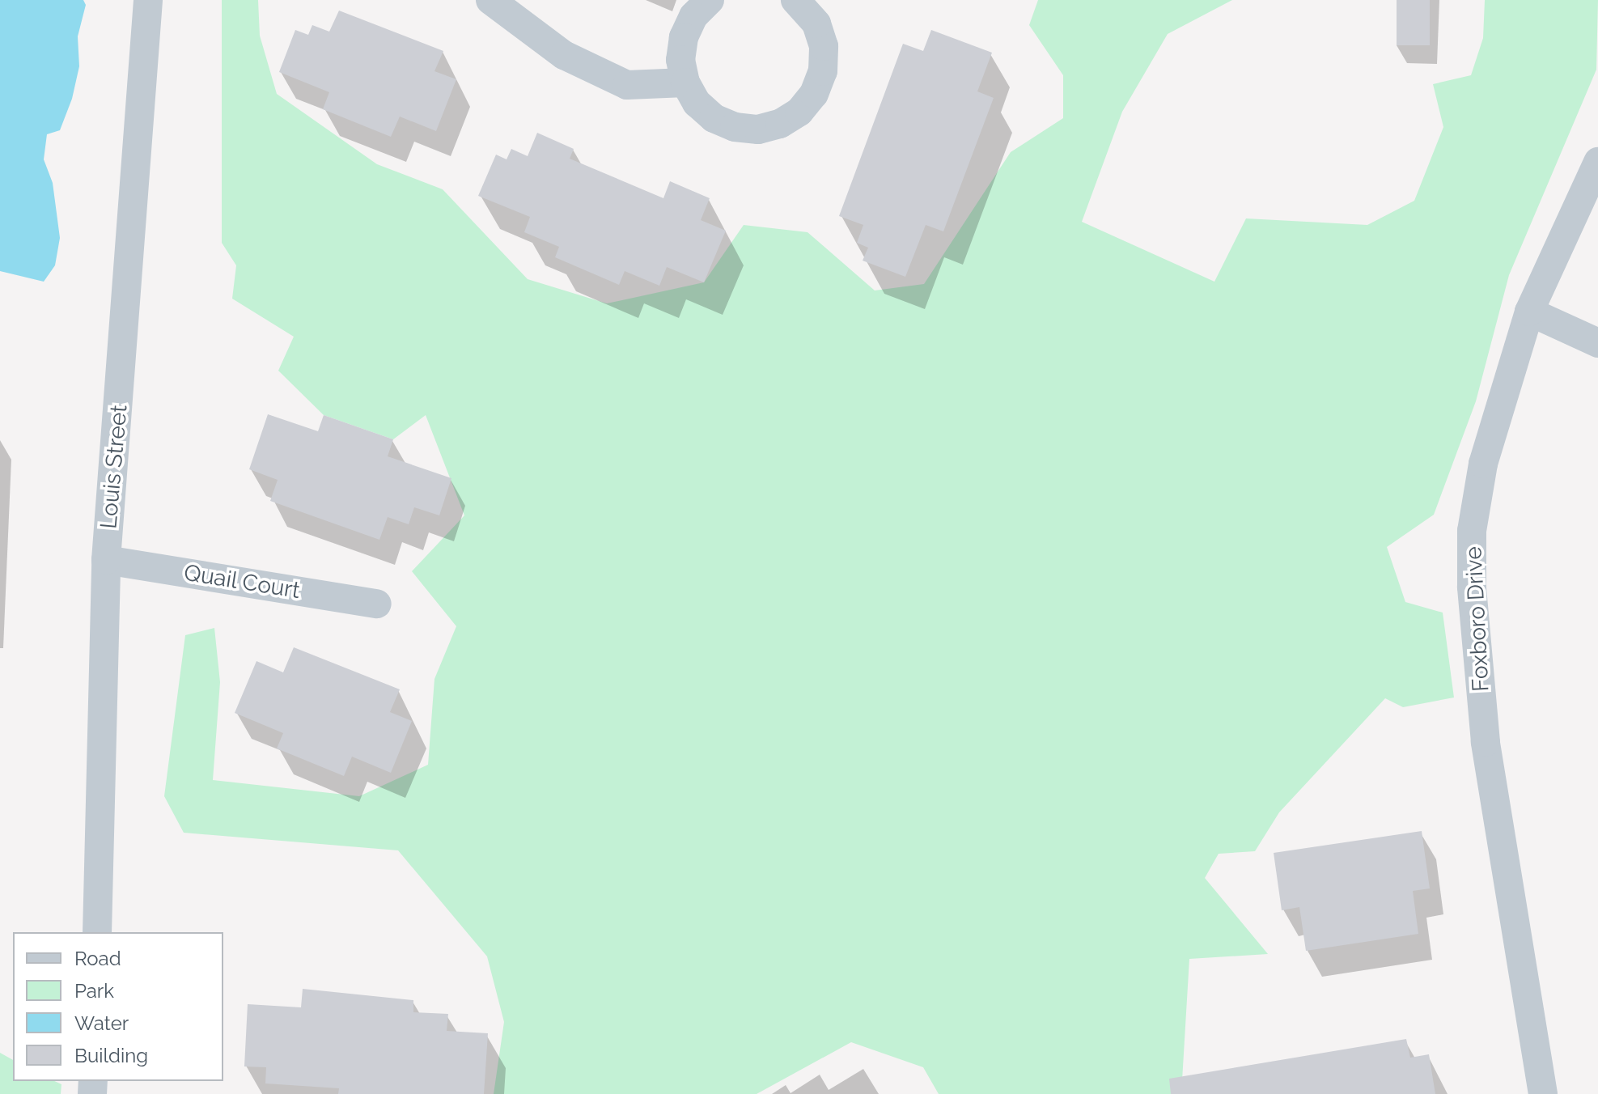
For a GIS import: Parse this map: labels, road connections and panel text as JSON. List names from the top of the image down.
{
  "streets": {
    "street": ["Louis Street", "Quail Court", "Foxboro Drive"]
  },
  "crossings": [
    ["Louis Street", "Quail Court"]
  ],
  "legend": [
    "Road",
    "Park",
    "Water",
    "Building"
  ]
}
